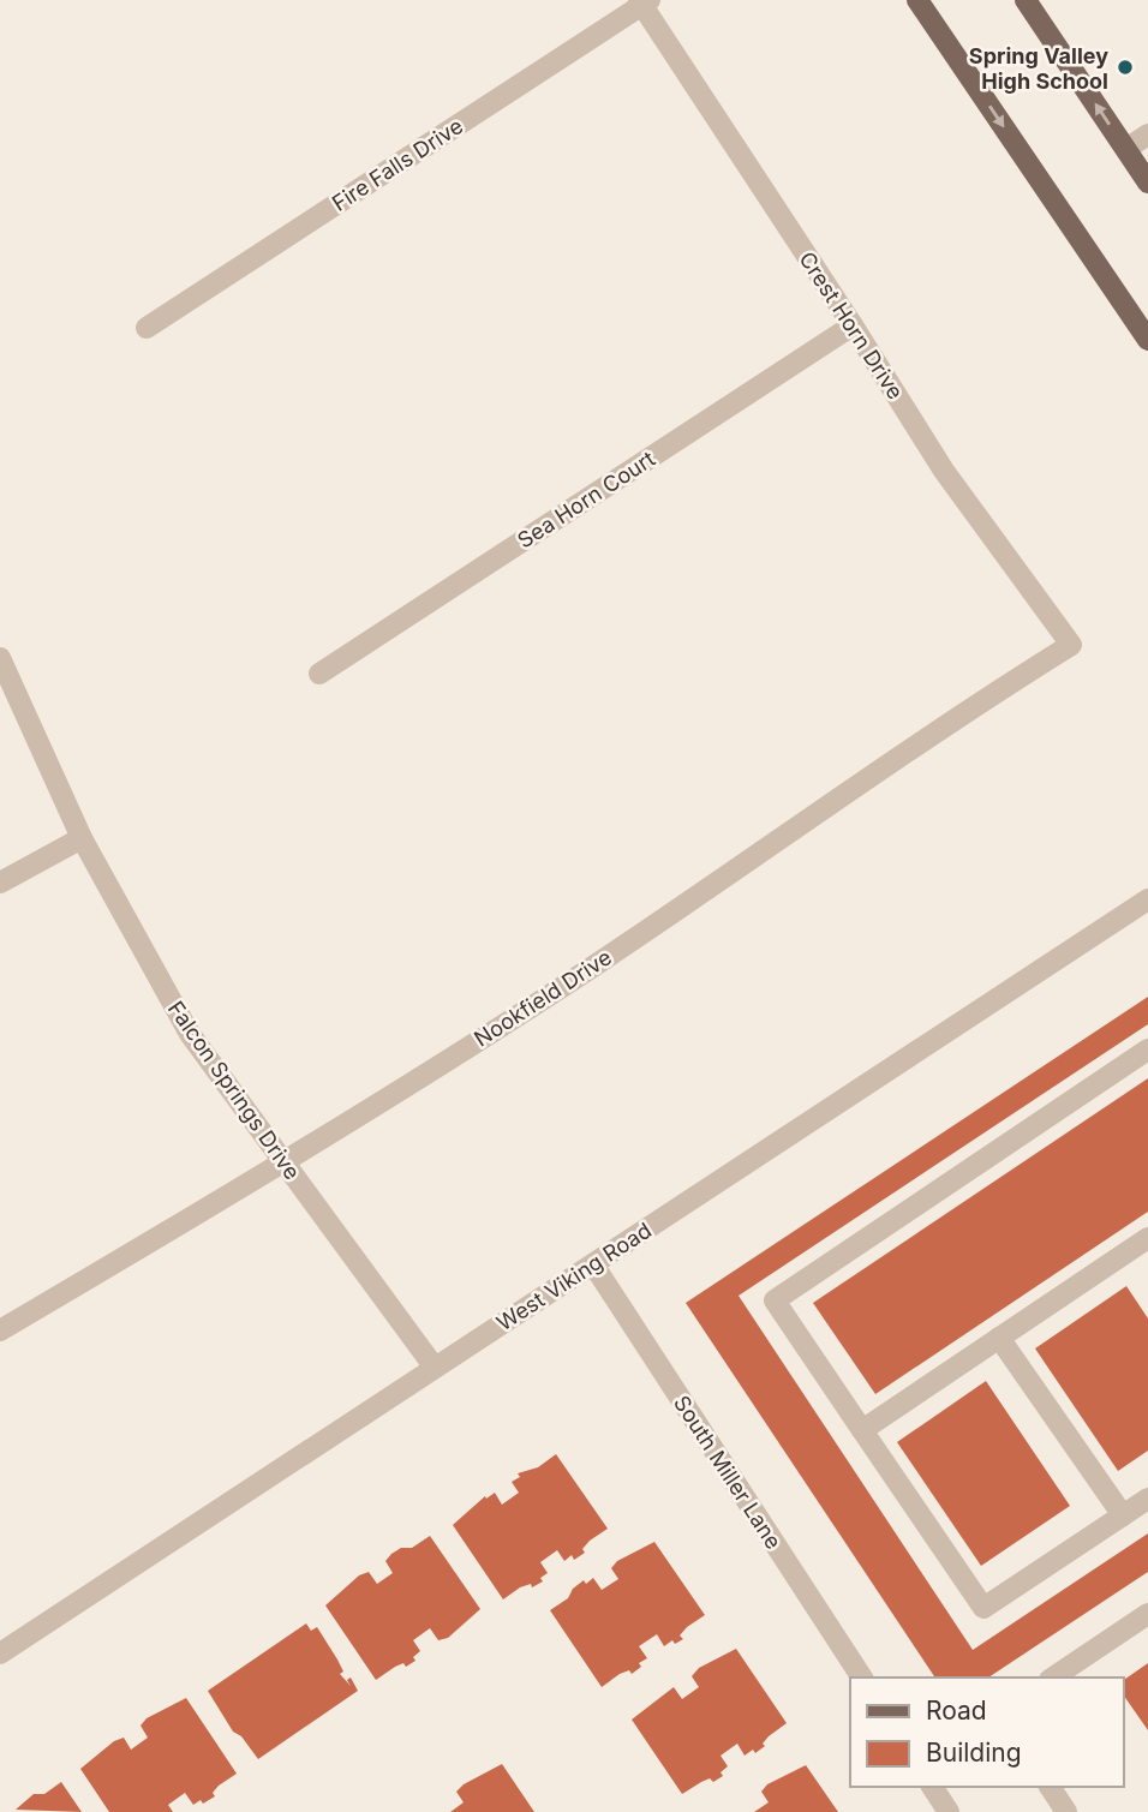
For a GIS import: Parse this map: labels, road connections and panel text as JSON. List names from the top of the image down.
{
  "streets": {
    "street": [
      "Fire Falls Drive",
      "Crest Horn Drive",
      "Sea Horn Court",
      "Nookfield Drive",
      "Falcon Springs Drive",
      "West Viking Road",
      "South Miller Lane"
    ]
  },
  "crossings": [
    ["Fire Falls Drive", "Crest Horn Drive"],
    ["Crest Horn Drive", "Sea Horn Court"],
    ["Crest Horn Drive", "Nookfield Drive"],
    ["Nookfield Drive", "Falcon Springs Drive"],
    ["Falcon Springs Drive", "West Viking Road"],
    ["West Viking Road", "South Miller Lane"]
  ],
  "places": ["Spring Valley High School"],
  "legend": ["Road", "Building"]
}
